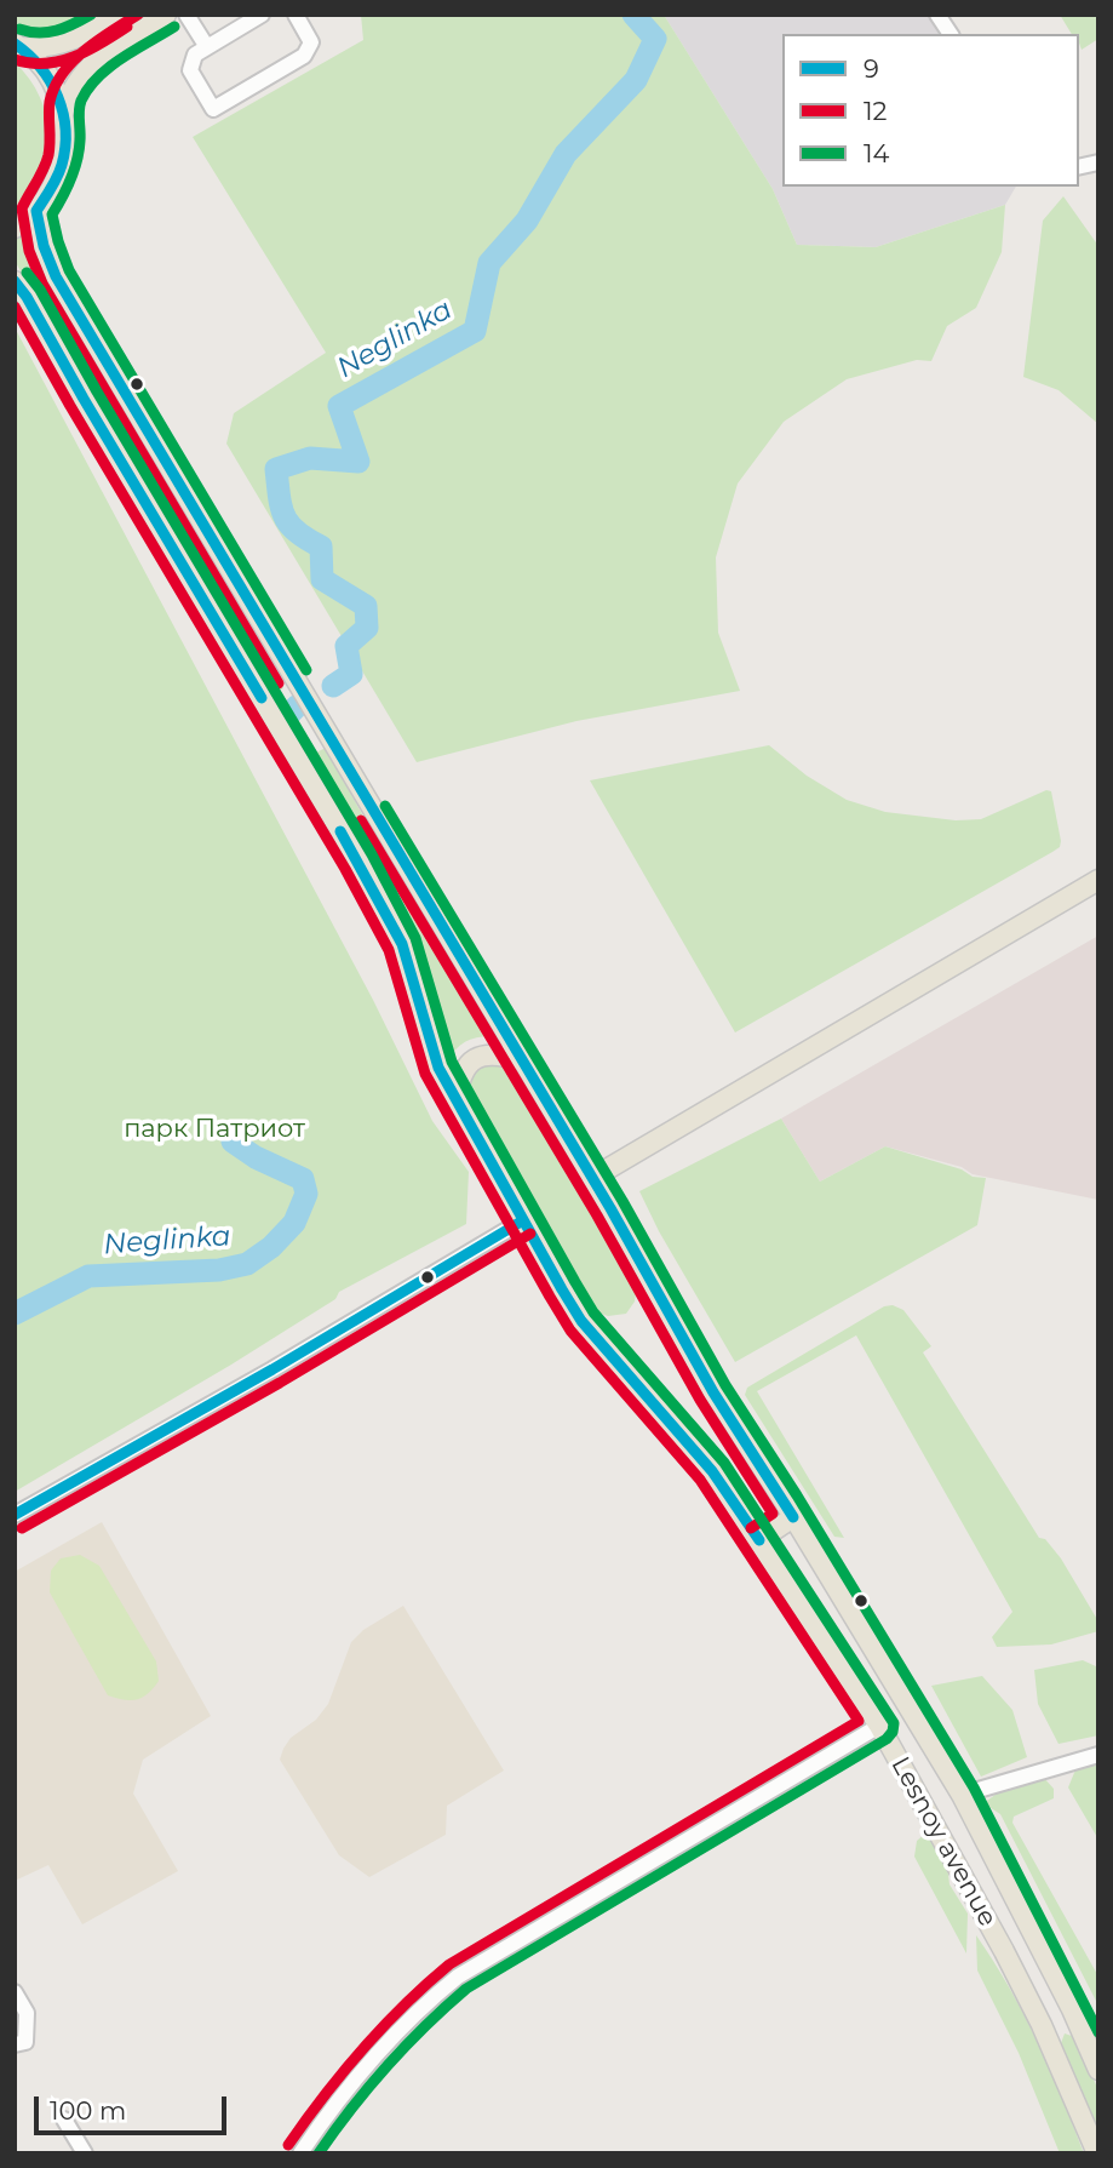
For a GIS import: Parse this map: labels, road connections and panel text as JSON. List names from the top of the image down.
{
  "streets": {
    "main road": ["Lesnoy avenue"]
  },
  "water": ["Neglinka"],
  "parks": ["парк Патриот"],
  "lines": ["transit line 12", "transit line 14", "transit line 9"],
  "legend": ["9", "12", "14"],
  "scale_bar": "100 m"
}
